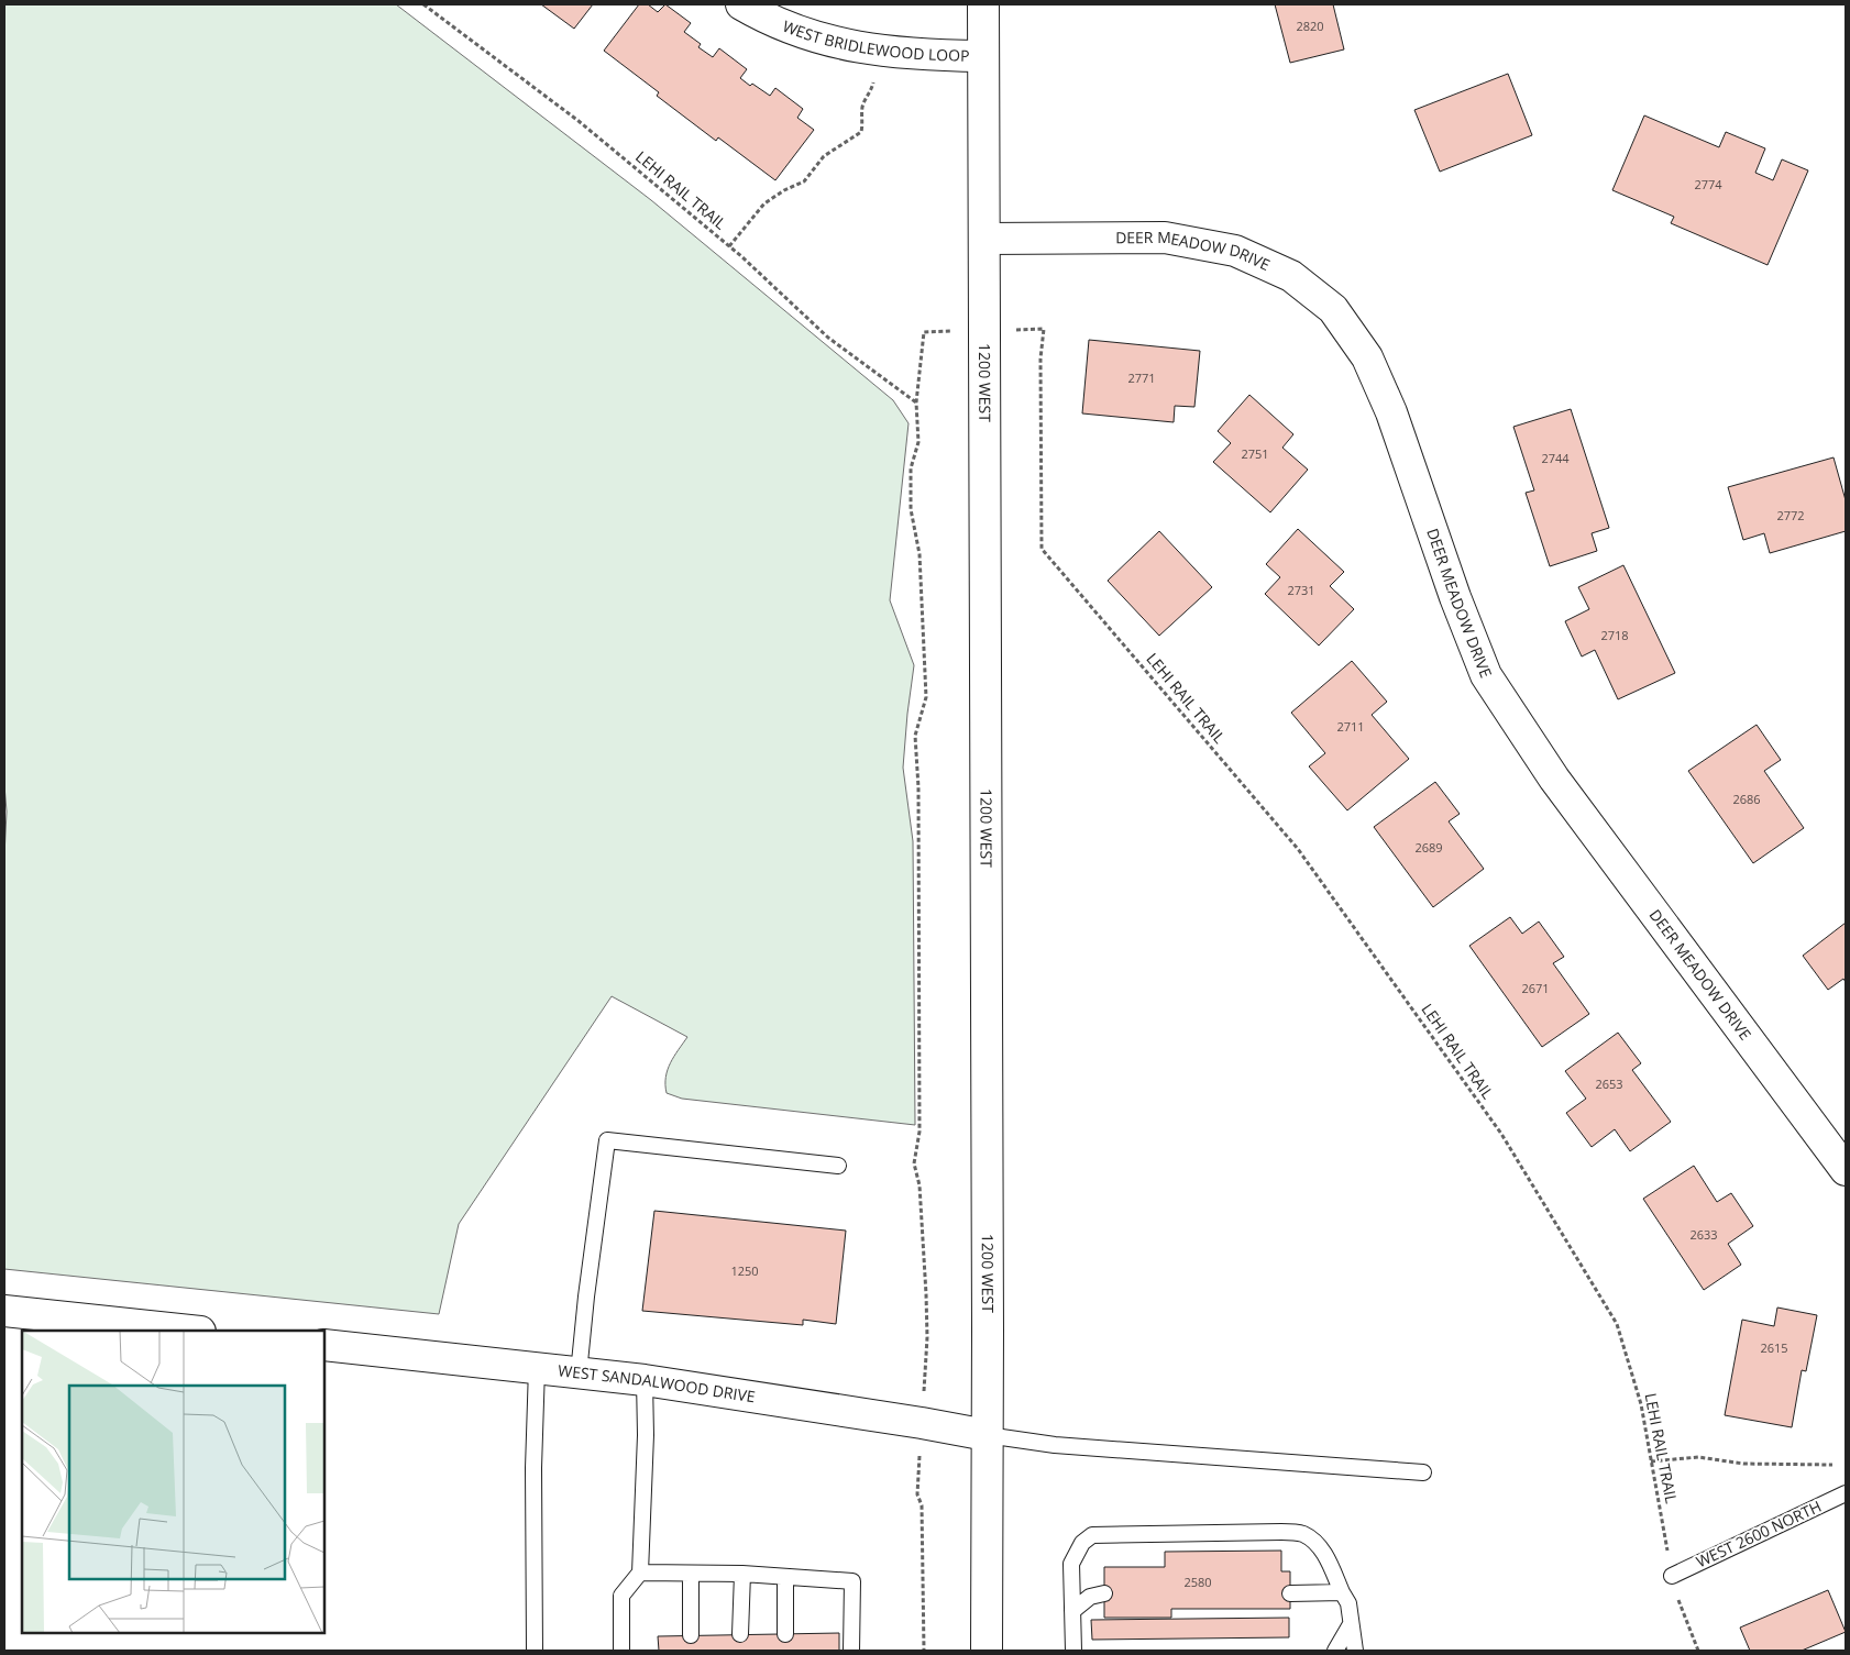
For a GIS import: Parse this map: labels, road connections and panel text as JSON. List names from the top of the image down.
{
  "streets": {
    "street": [
      "WEST BRIDLEWOOD LOOP",
      "DEER MEADOW DRIVE",
      "1200 WEST",
      "WEST SANDALWOOD DRIVE"
    ],
    "lane": ["WEST 2600 NORTH"],
    "path": ["LEHI RAIL TRAIL"]
  },
  "crossings": [
    ["WEST BRIDLEWOOD LOOP", "1200 WEST"],
    ["LEHI RAIL TRAIL", "WEST 2600 NORTH"],
    ["DEER MEADOW DRIVE", "1200 WEST"],
    ["1200 WEST", "WEST SANDALWOOD DRIVE"]
  ],
  "house_numbers": [
    "2820",
    "2774",
    "2771",
    "2751",
    "2744",
    "2772",
    "2731",
    "2718",
    "2711",
    "2686",
    "2689",
    "2671",
    "2653",
    "2633",
    "1250",
    "2615",
    "2580"
  ]
}
